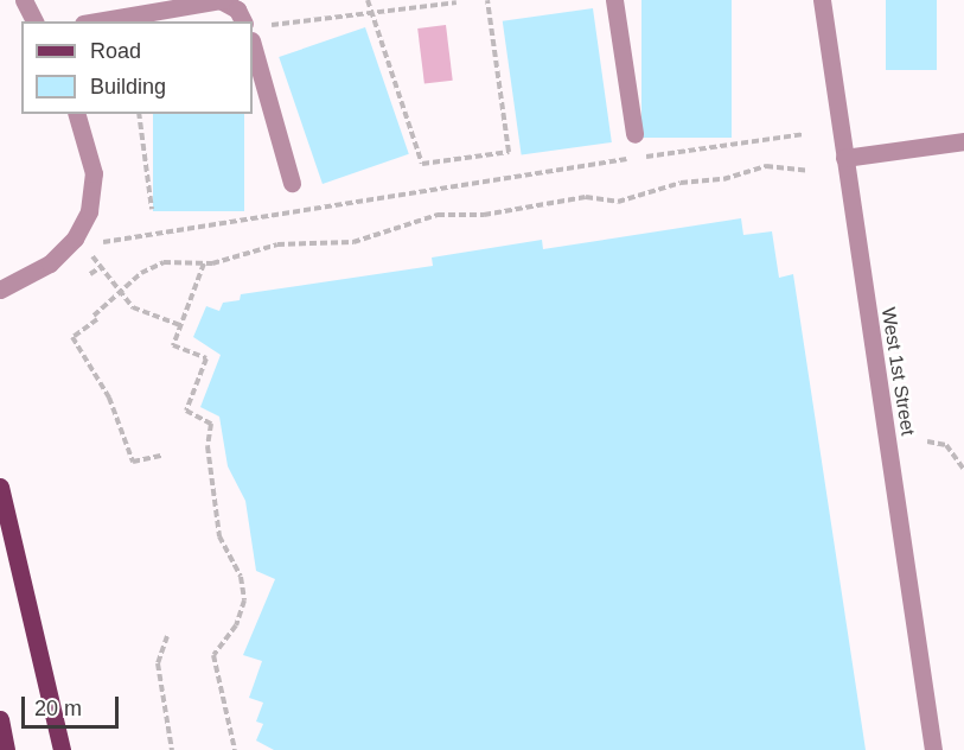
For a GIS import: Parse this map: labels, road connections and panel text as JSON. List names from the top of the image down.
{
  "streets": {
    "street": ["West 1st Street"]
  },
  "legend": ["Road", "Building"],
  "scale_bar": "20 m"
}
